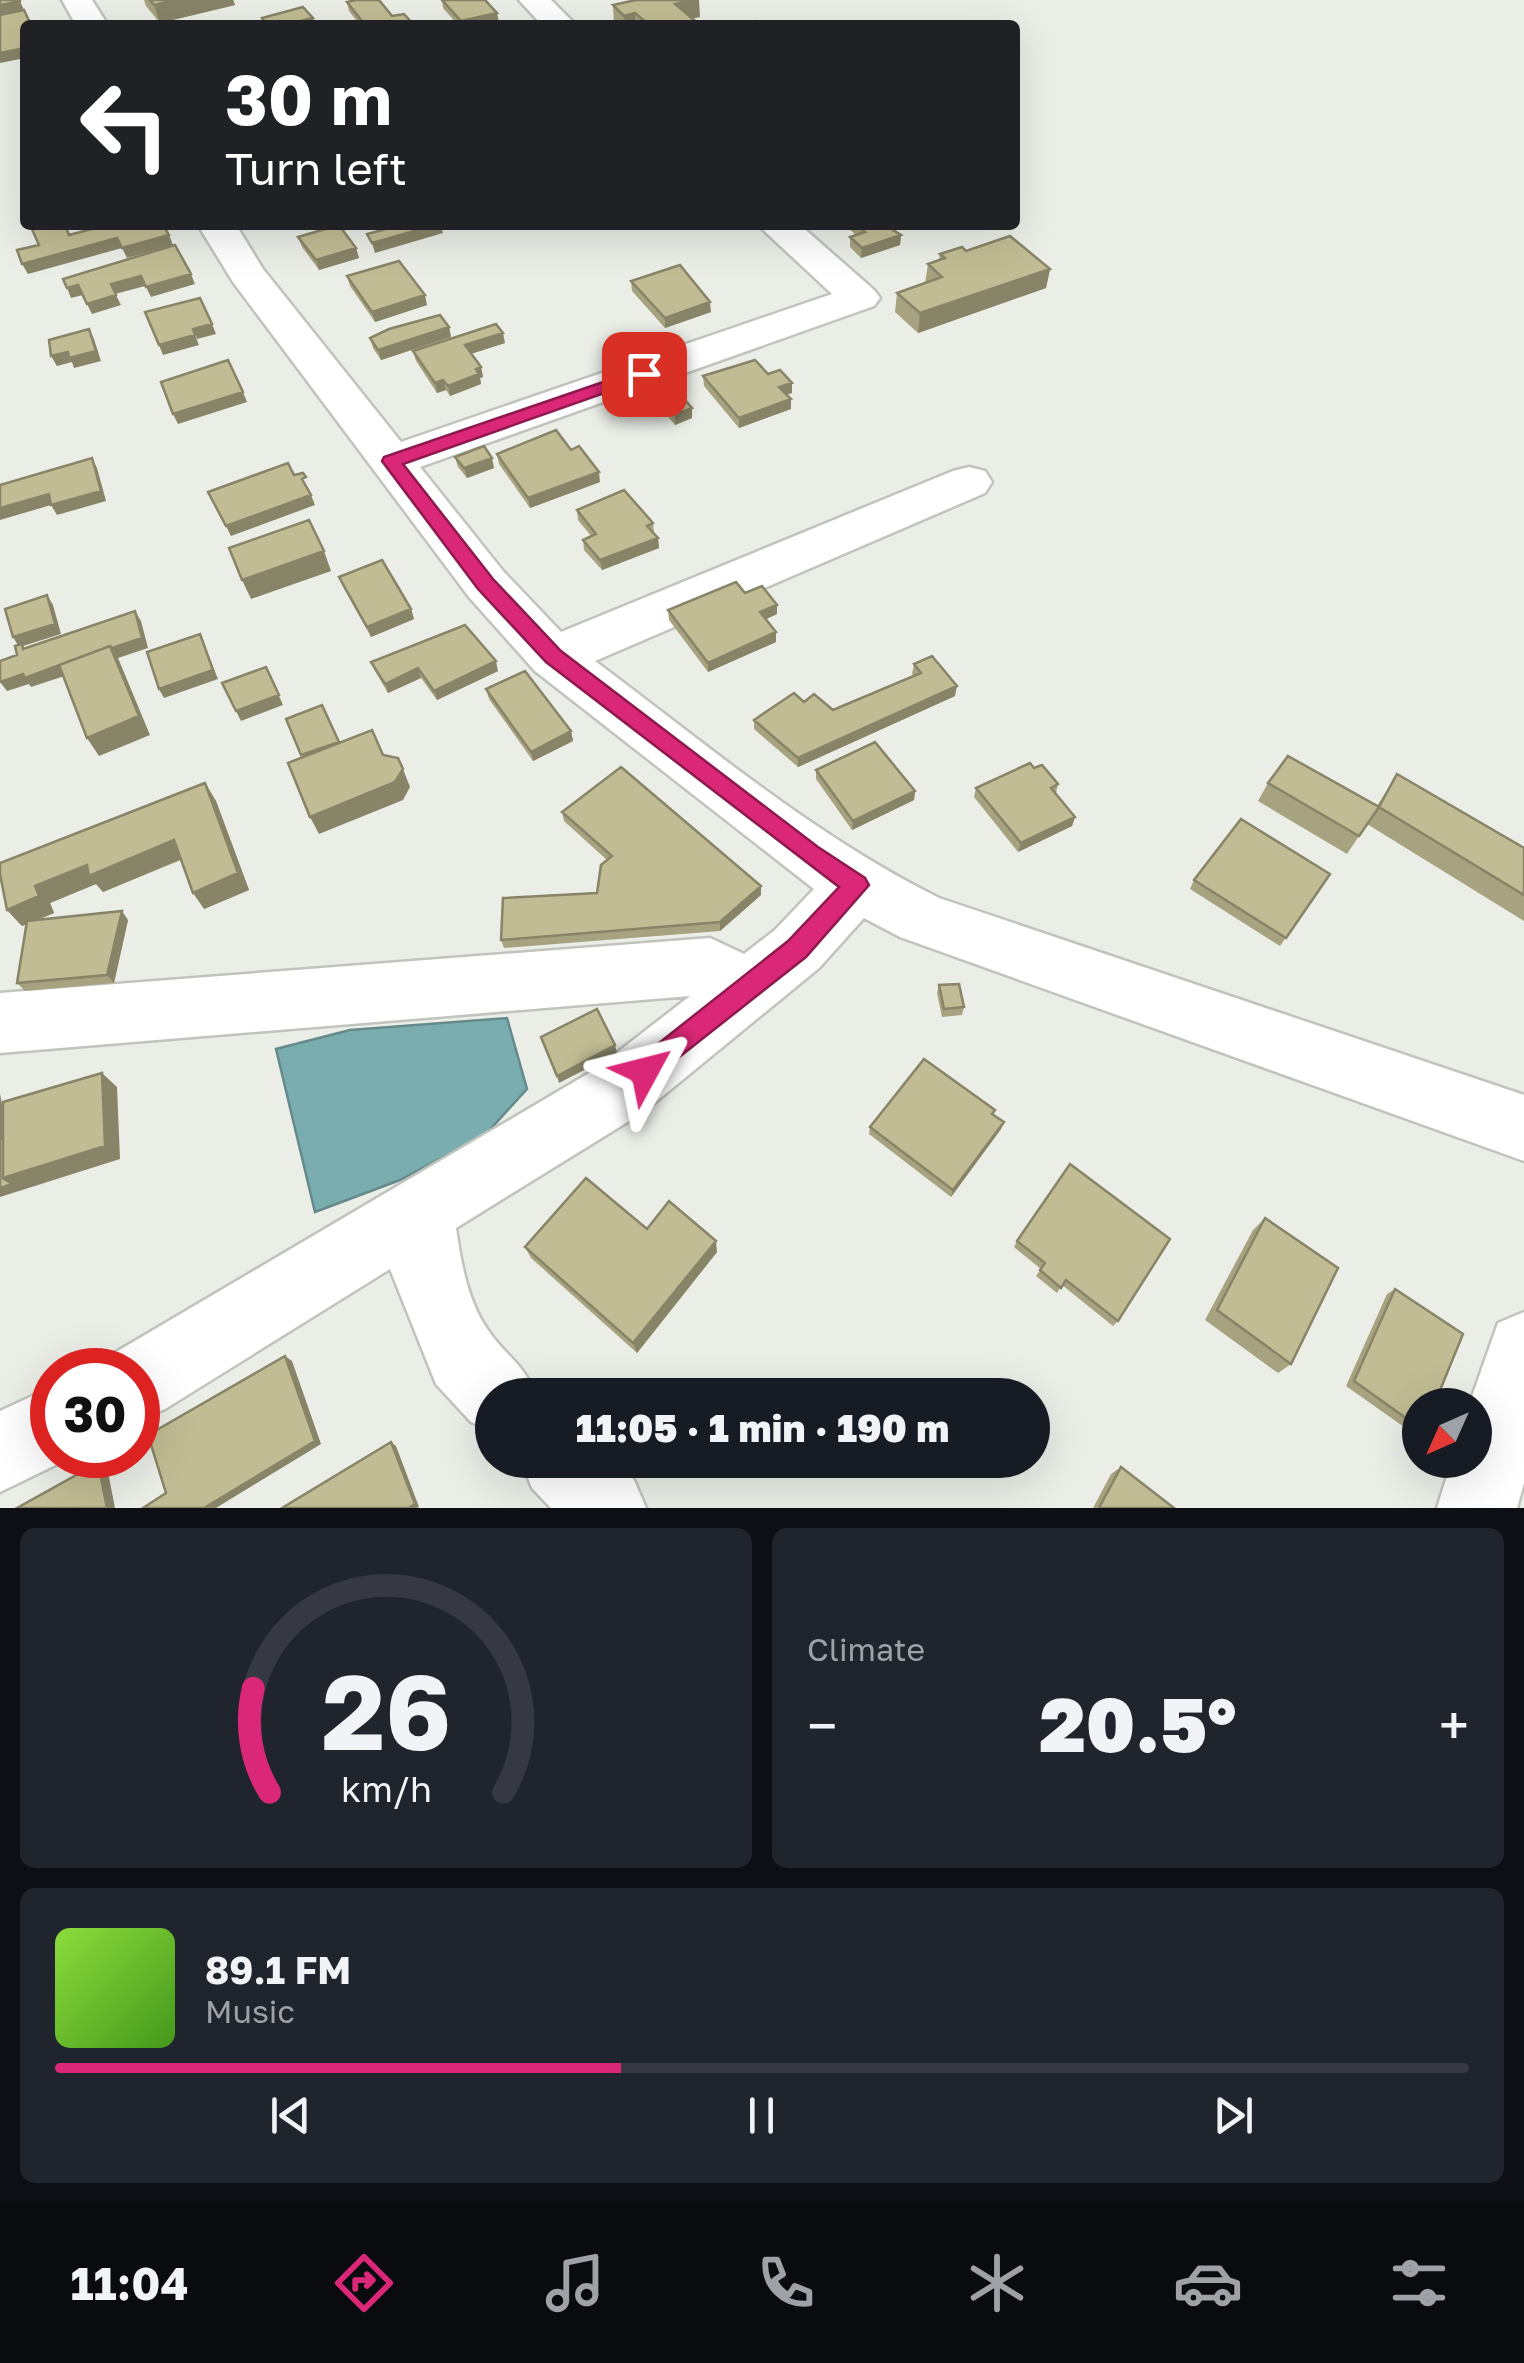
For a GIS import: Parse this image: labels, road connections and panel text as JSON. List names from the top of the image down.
{
  "north": "bottom left",
  "page": {
    "turn": ["30 m", "Turn left"],
    "limit": "30",
    "trip": "11:05 · 1 min · 190 m",
    "tile": "Climate",
    "heat": ["−", "20.5°", "+"],
    "song": ["89.1 FM", "Music"],
    "tabs": "11:04",
    "gauge": ["26", "km/h"]
  }
}
